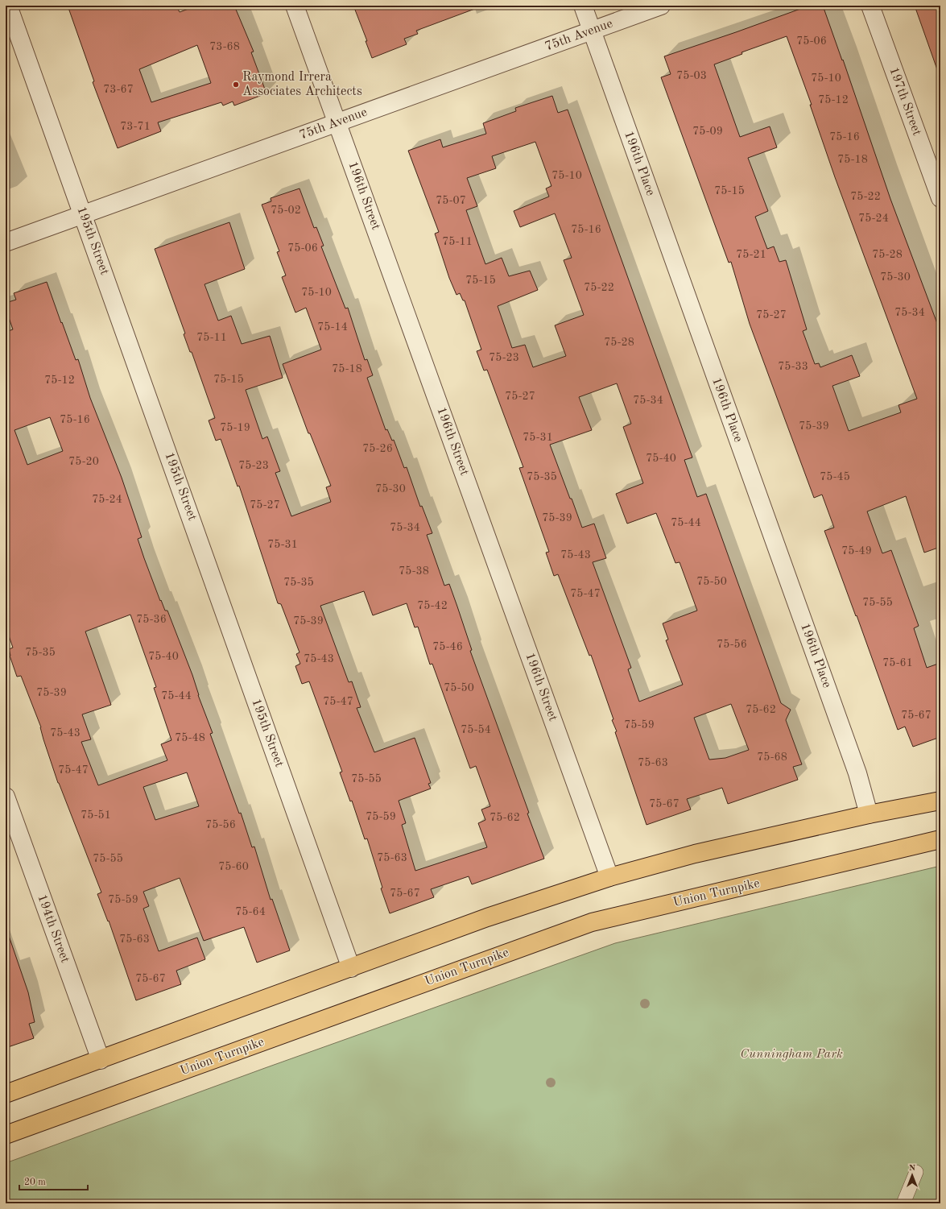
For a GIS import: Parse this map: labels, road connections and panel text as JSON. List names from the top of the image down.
{
  "streets": {
    "main road": ["Union Turnpike"],
    "street": [
      "75th Avenue",
      "197th Street",
      "196th Place",
      "196th Street",
      "195th Street",
      "194th Street"
    ]
  },
  "crossings": [
    ["75th Avenue", "196th Place"],
    ["75th Avenue", "196th Street"],
    ["75th Avenue", "195th Street"]
  ],
  "parks": ["Cunningham Park"],
  "places": ["Raymond Irrera Associates Architects"],
  "house_numbers": [
    "75-06",
    "73-68",
    "75-03",
    "75-10",
    "73-67",
    "75-12",
    "73-71",
    "75-09",
    "75-16",
    "75-18",
    "75-10",
    "75-15",
    "75-22",
    "75-07",
    "75-02",
    "75-24",
    "75-16",
    "75-11",
    "75-06",
    "75-21",
    "75-28",
    "75-30",
    "75-15",
    "75-22",
    "75-10",
    "75-34",
    "75-27",
    "75-14",
    "75-11",
    "75-28",
    "75-23",
    "75-33",
    "75-18",
    "75-15",
    "75-12",
    "75-27",
    "75-34",
    "75-16",
    "75-39",
    "75-19",
    "75-31",
    "75-26",
    "75-40",
    "75-20",
    "75-23",
    "75-35",
    "75-45",
    "75-30",
    "75-24",
    "75-27",
    "75-39",
    "75-44",
    "75-34",
    "75-31",
    "75-49",
    "75-43",
    "75-38",
    "75-50",
    "75-35",
    "75-47",
    "75-55",
    "75-42",
    "75-36",
    "75-39",
    "75-56",
    "75-46",
    "75-35",
    "75-40",
    "75-43",
    "75-61",
    "75-50",
    "75-39",
    "75-44",
    "75-47",
    "75-62",
    "75-67",
    "75-59",
    "75-54",
    "75-43",
    "75-48",
    "75-68",
    "75-63",
    "75-47",
    "75-55",
    "75-67",
    "75-51",
    "75-59",
    "75-62",
    "75-56",
    "75-63",
    "75-55",
    "75-60",
    "75-67",
    "75-59",
    "75-64",
    "75-63",
    "75-67"
  ],
  "scale_bar": "20 m",
  "north": "top"
}
